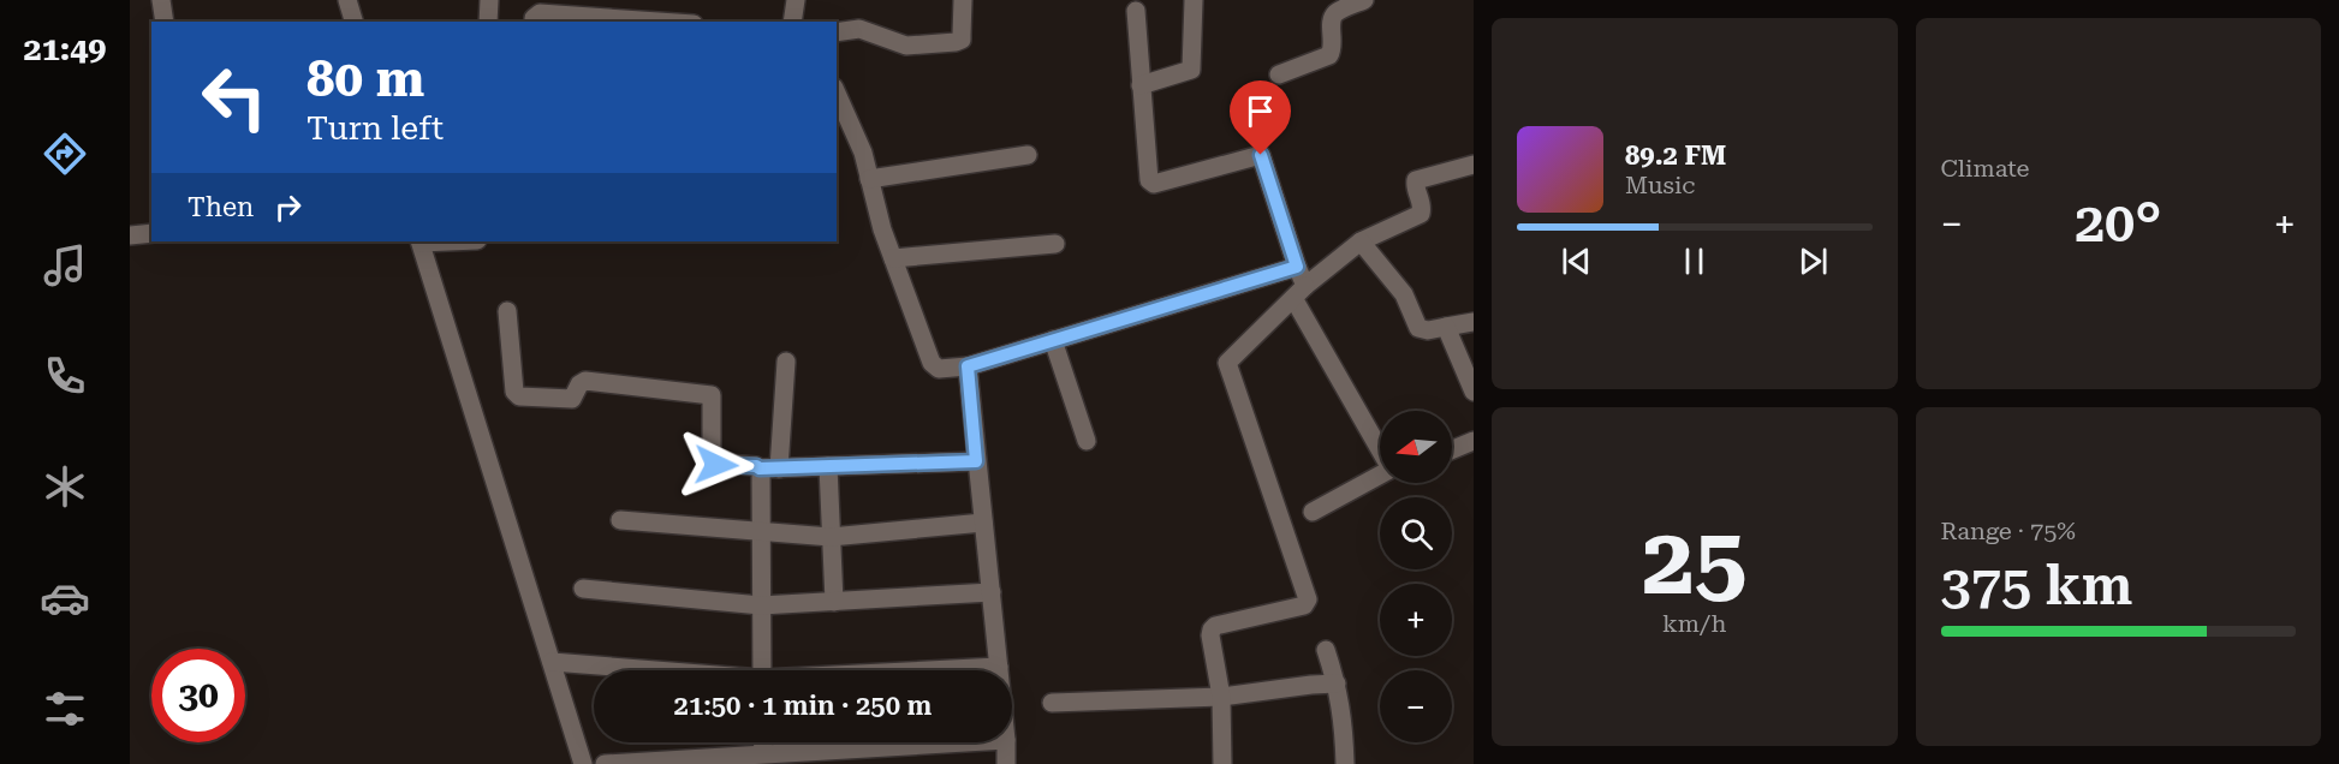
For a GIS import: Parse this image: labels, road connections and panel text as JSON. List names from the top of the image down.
{
  "north": "left",
  "page": {
    "tabs": "21:49",
    "tile": [
      "Climate",
      ["25", "km/h"],
      ["Range · 75%", "375 km"]
    ],
    "turn": ["80 m", "Turn left"],
    "song": ["89.2 FM", "Music"],
    "then": "Then",
    "heat": ["−", "20°", "+"],
    "map_buttons": ["+", "−"],
    "limit": "30",
    "trip": "21:50 · 1 min · 250 m"
  }
}
